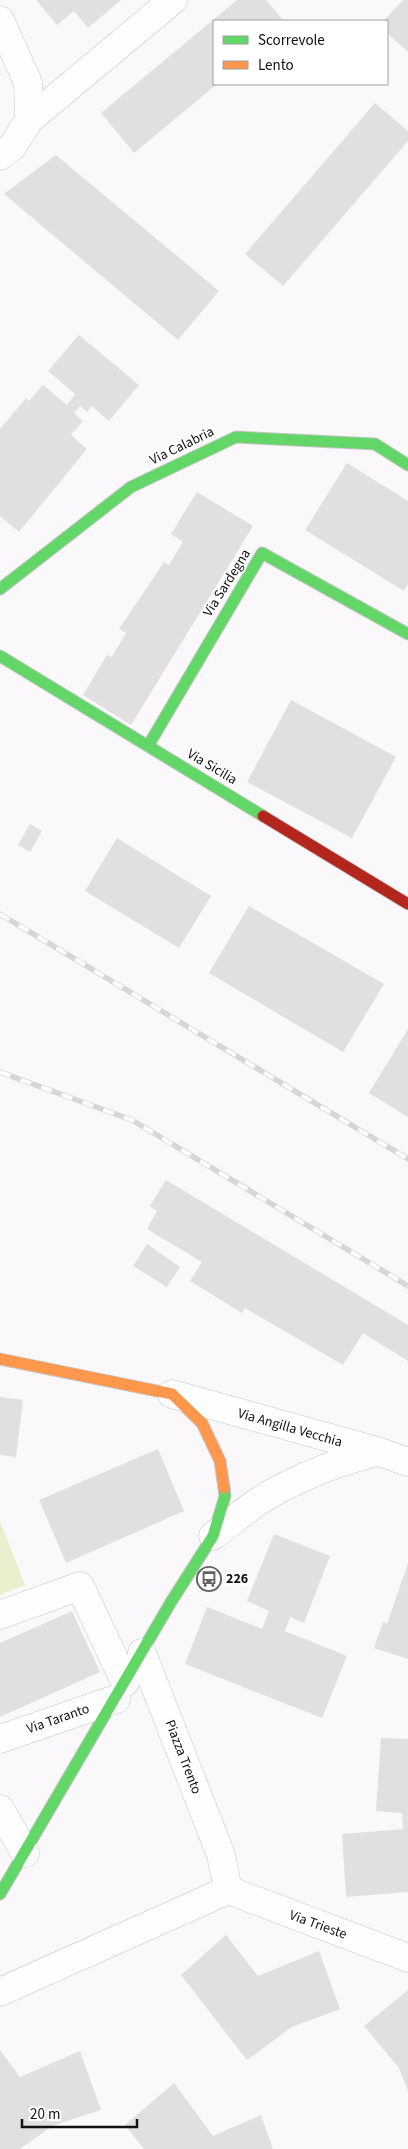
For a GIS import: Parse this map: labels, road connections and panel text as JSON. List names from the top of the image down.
{
  "streets": {
    "street": [
      "Via Calabria",
      "Via Sardegna",
      "Via Sicilia",
      "Via Angilla Vecchia",
      "Via Taranto",
      "Piazza Trento",
      "Via Trieste"
    ]
  },
  "crossings": [
    ["Via Sardegna", "Via Sicilia"],
    ["Piazza Trento", "Via Trieste"]
  ],
  "places": {
    "bus stop": ["226"]
  },
  "legend": ["Scorrevole", "Lento"],
  "scale_bar": "20 m"
}
